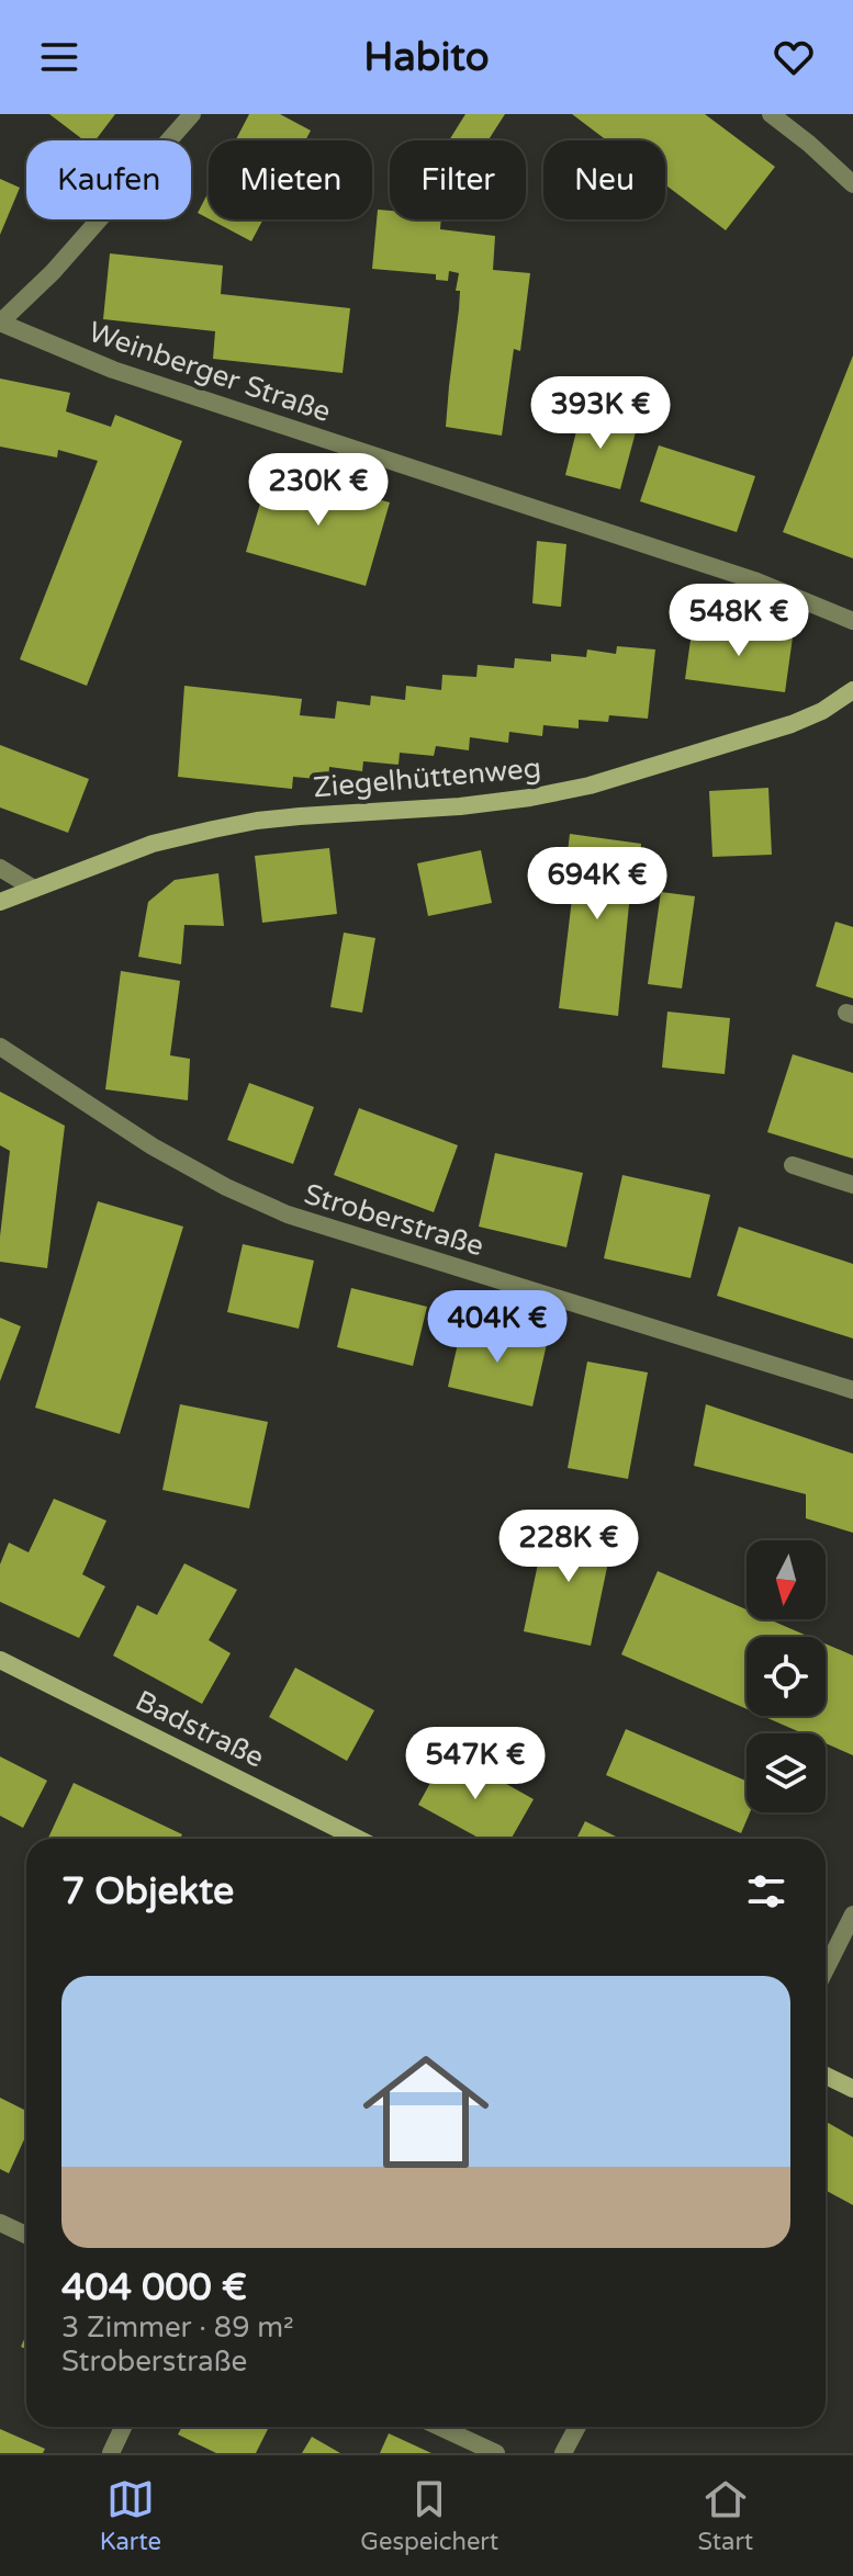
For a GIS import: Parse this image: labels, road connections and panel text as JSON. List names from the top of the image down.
{
  "streets": {
    "street": [
      "Weinberger Straße",
      "Ziegelhüttenweg",
      "Stroberstraße",
      "Badstraße"
    ]
  },
  "north": "bottom",
  "page": {
    "header": "Habito",
    "chip": [
      "Kaufen",
      "Mieten",
      "Filter",
      "Neu"
    ],
    "price": [
      "393K €",
      "230K €",
      "548K €",
      "694K €",
      "404K €",
      "228K €",
      "547K €"
    ],
    "heading": "7 Objekte",
    "list": [
      {
        "name": "404 000 €",
        "note": "3 Zimmer · 89 m² · Stroberstraße"
      }
    ],
    "tabs": ["Karte", "Gespeichert", "Start"]
  }
}
